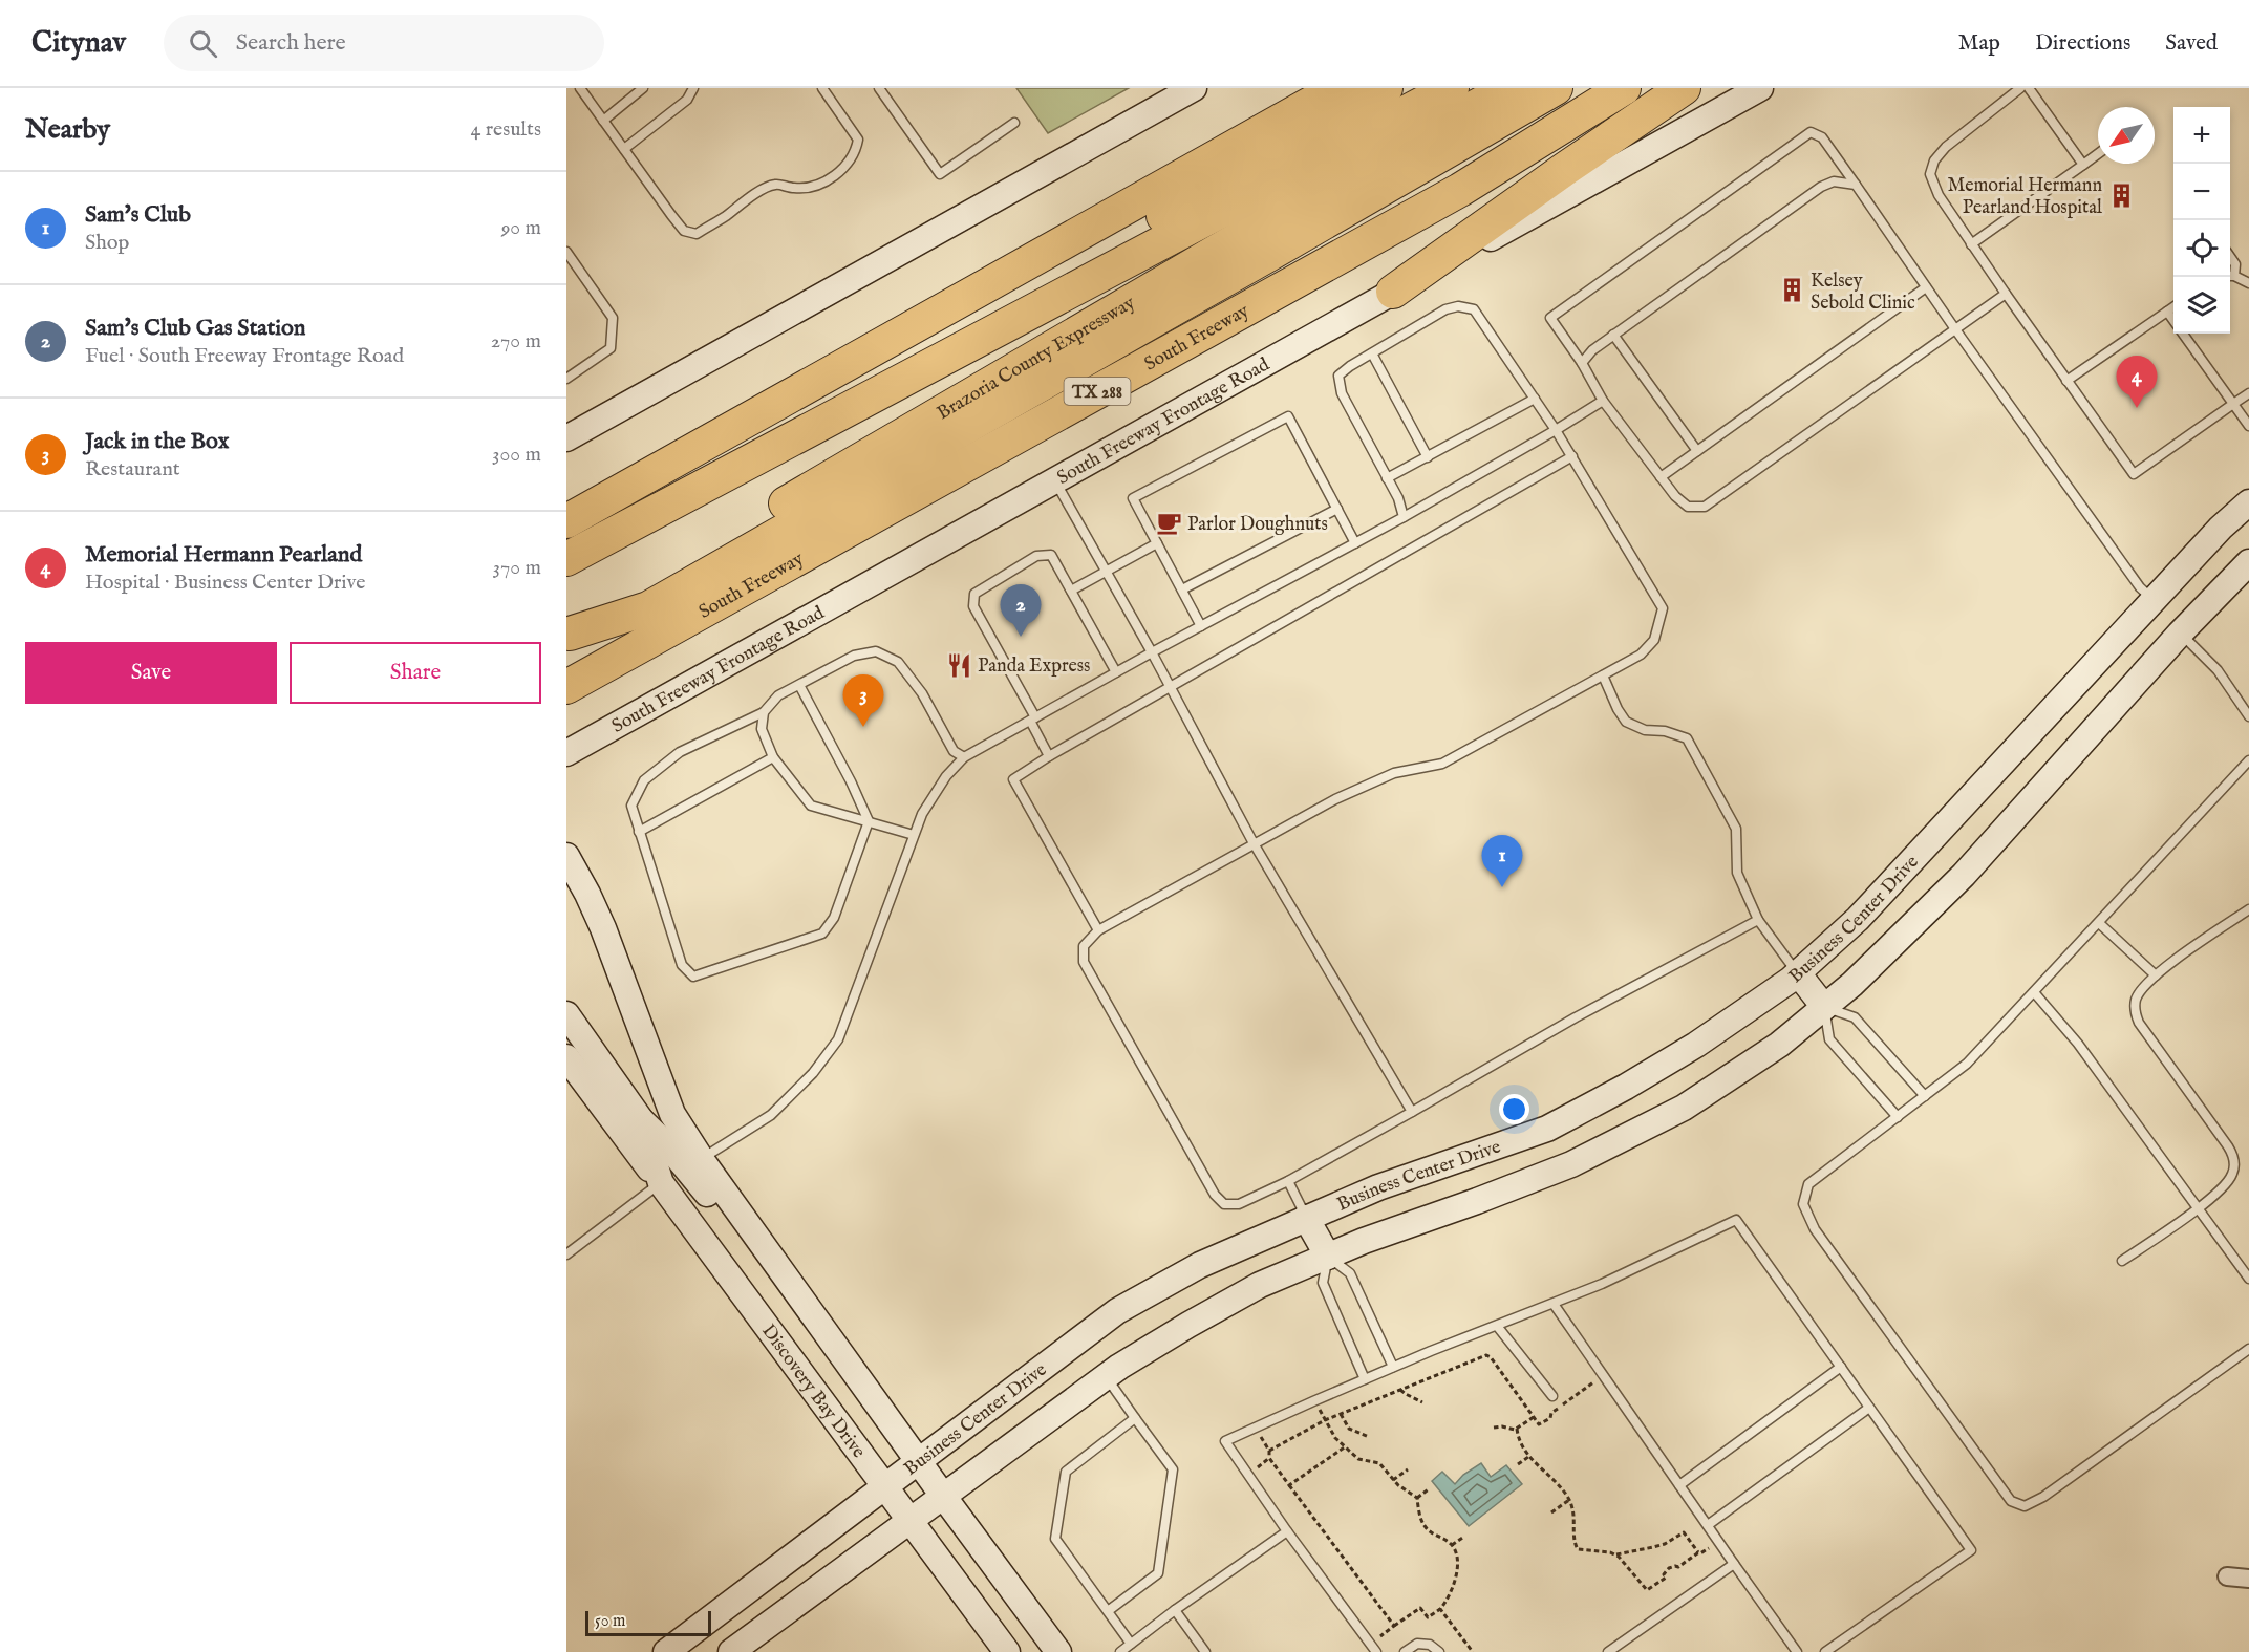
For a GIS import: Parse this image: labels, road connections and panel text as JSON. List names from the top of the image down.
{
  "streets": {
    "highway": ["South Freeway", "Brazoria County Expressway", "TX 288"],
    "street": ["South Freeway Frontage Road", "Business Center Drive", "Discovery Bay Drive"]
  },
  "crossings": [
    ["Business Center Drive", "Discovery Bay Drive"]
  ],
  "places": {
    "building": ["Memorial Hermann Pearland Hospital", "Kelsey Sebold Clinic"],
    "cafe": ["Parlor Doughnuts"],
    "restaurant": ["Panda Express"]
  },
  "scale_bar": "50 m",
  "north": "bottom left",
  "page": {
    "header": "Citynav",
    "search": "Search here",
    "nav": ["Map", "Directions", "Saved"],
    "heading": ["Nearby", "4 results"],
    "map_buttons": ["+", "−"],
    "list": [
      {
        "mark": "1",
        "name": "Sam's Club",
        "note": "Shop",
        "value": "90 m"
      },
      {
        "mark": "2",
        "name": "Sam's Club Gas Station",
        "note": "Fuel · South Freeway Frontage Road",
        "value": "270 m"
      },
      {
        "mark": "3",
        "name": "Jack in the Box",
        "note": "Restaurant",
        "value": "300 m"
      },
      {
        "mark": "4",
        "name": "Memorial Hermann Pearland",
        "note": "Hospital · Business Center Drive",
        "value": "370 m"
      }
    ],
    "pins": [
      "4",
      "2",
      "3",
      "1"
    ],
    "buttons": ["Save", "Share"],
    "scale": "50 m"
  }
}
